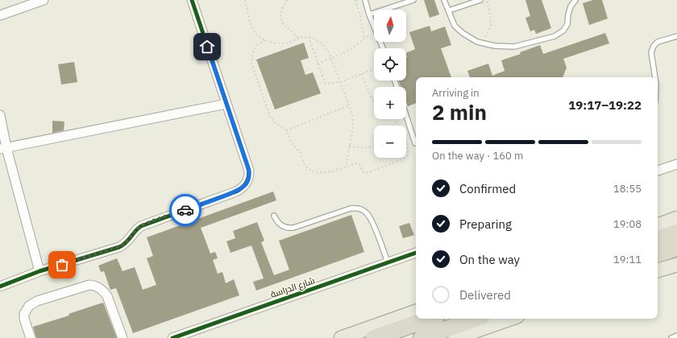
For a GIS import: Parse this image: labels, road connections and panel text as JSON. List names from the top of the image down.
{
  "streets": {
    "street": ["شارع الدراسة"]
  },
  "north": "top",
  "page": {
    "map_buttons": ["+", "−"],
    "heading": ["2 min", "Arriving in", "19:17–19:22"],
    "bar": "On the way · 160 m",
    "list": [
      ["Confirmed", "18:55"],
      ["Preparing", "19:08"],
      ["On the way", "19:11"],
      "Delivered"
    ]
  }
}
